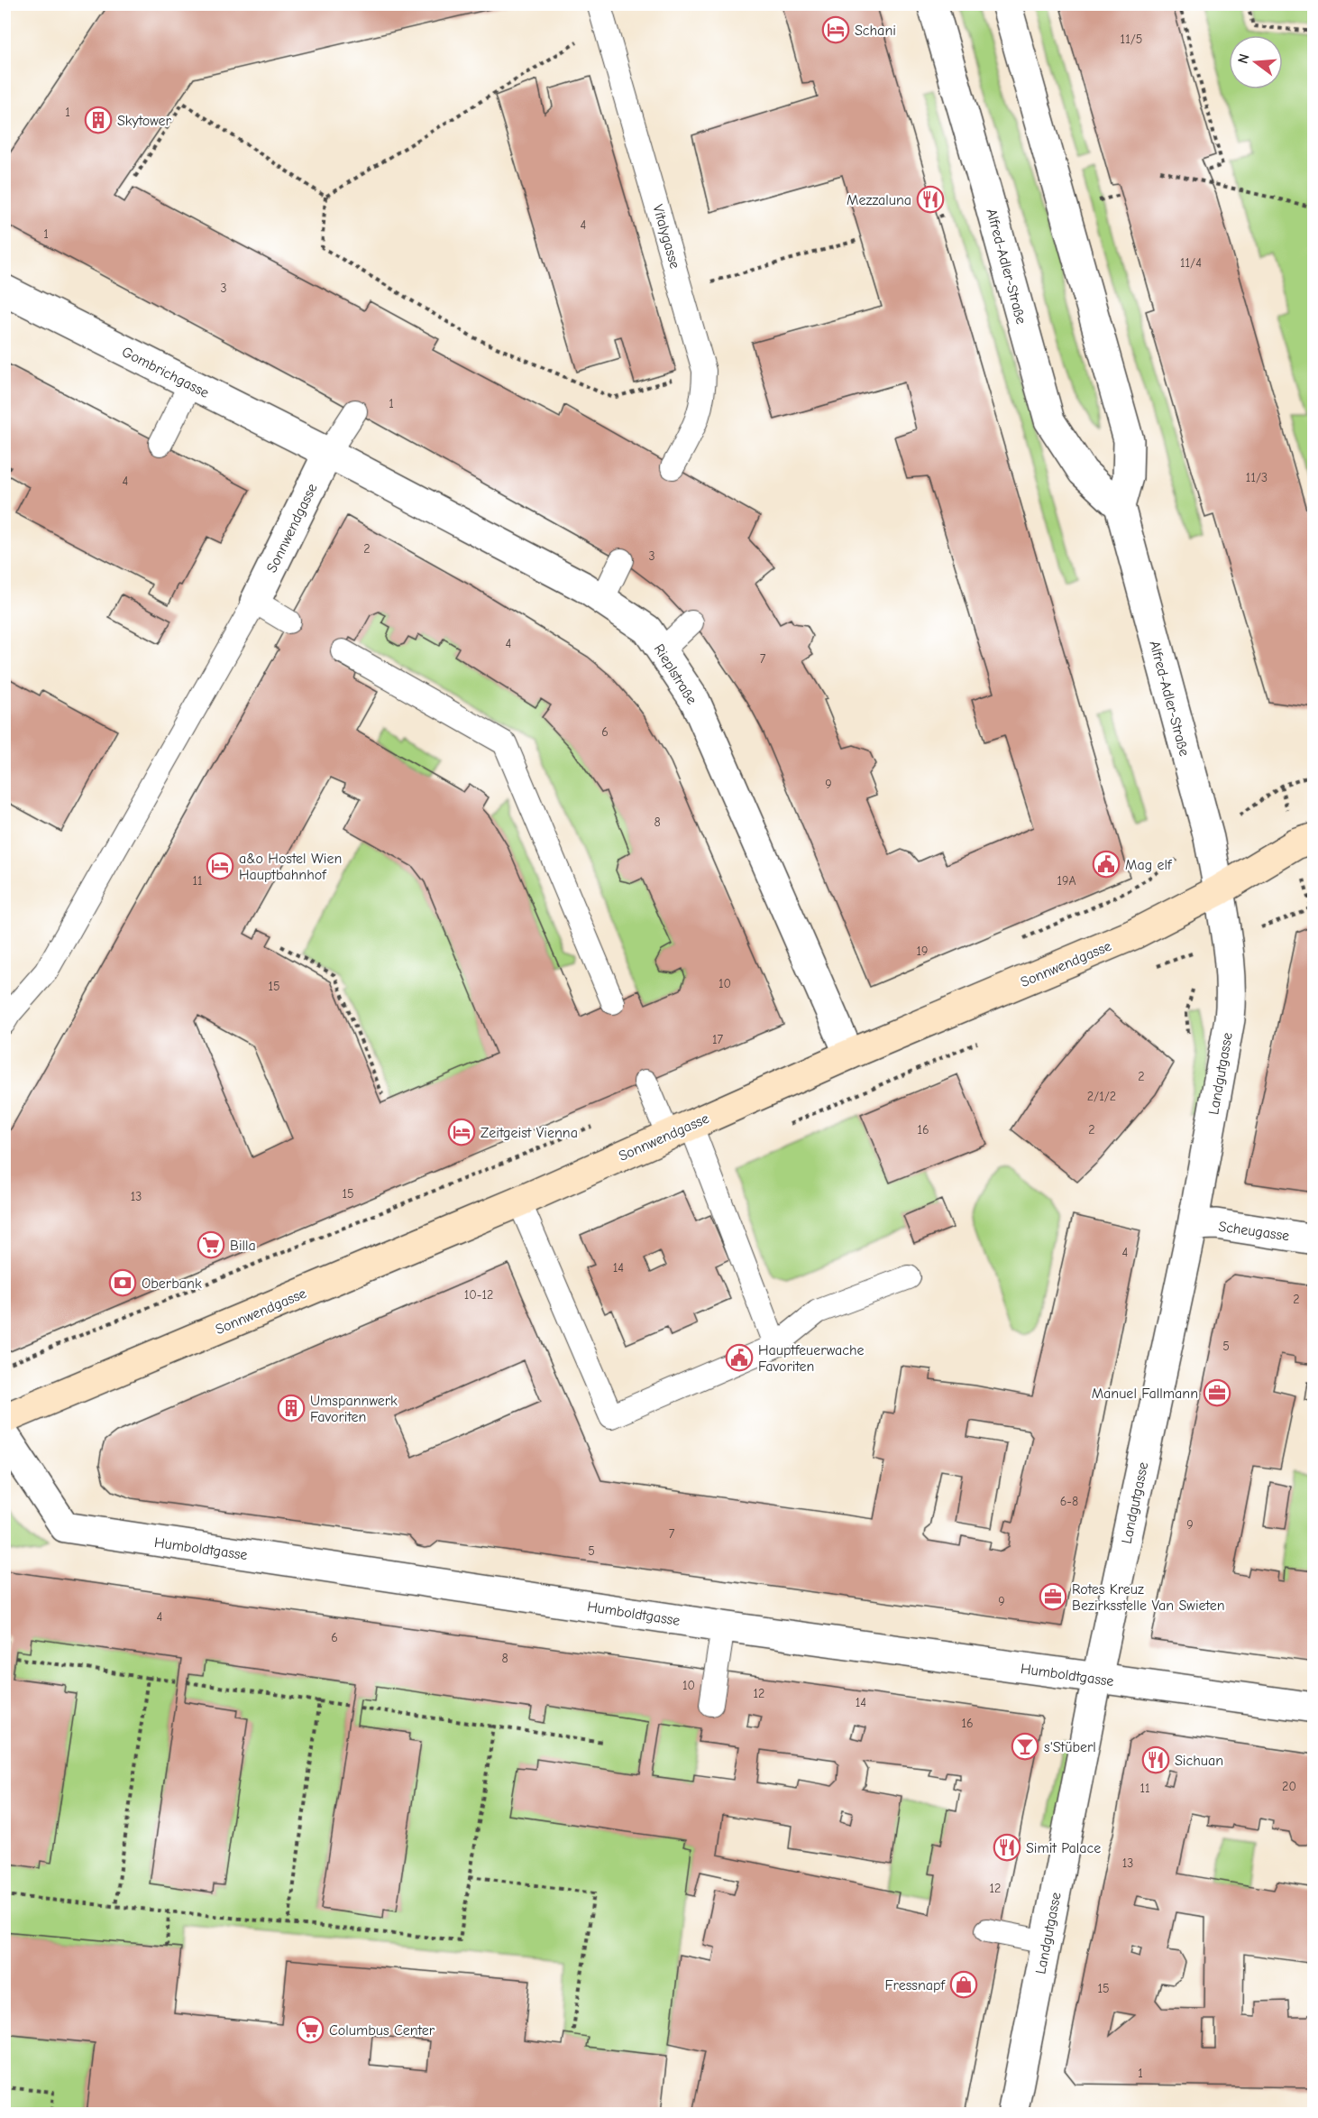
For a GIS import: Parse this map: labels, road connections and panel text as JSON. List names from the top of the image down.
{
  "streets": {
    "main road": ["Sonnwendgasse"],
    "street": [
      "Alfred-Adler-Straße",
      "Gombrichgasse",
      "Rieplstraße",
      "Landgutgasse",
      "Scheugasse",
      "Humboldtgasse"
    ],
    "lane": ["Vitalygasse"]
  },
  "crossings": [
    ["Alfred-Adler-Straße", "Sonnwendgasse"],
    ["Alfred-Adler-Straße", "Landgutgasse"],
    ["Gombrichgasse", "Sonnwendgasse"],
    ["Gombrichgasse", "Rieplstraße"],
    ["Sonnwendgasse", "Rieplstraße"],
    ["Sonnwendgasse", "Landgutgasse"],
    ["Landgutgasse", "Scheugasse"],
    ["Landgutgasse", "Humboldtgasse"]
  ],
  "places": {
    "hotel": ["Schani", "a&o Hostel Wien Hauptbahnhof", "Zeitgeist Vienna"],
    "building": ["Skytower", "Umspannwerk Favoriten"],
    "restaurant": ["Mezzaluna", "Sichuan", "Simit Palace"],
    "public building": ["Mag elf", "Hauptfeuerwache Favoriten"],
    "supermarket": ["Billa", "Columbus Center"],
    "bank": ["Oberbank"],
    "office": ["Manuel Fallmann", "Rotes Kreuz Bezirksstelle Van Swieten"],
    "bar": ["s'Stüberl"],
    "shop": ["Fressnapf"]
  },
  "house_numbers": [
    "11/5",
    "1",
    "4",
    "1",
    "11/4",
    "3",
    "1",
    "11/3",
    "4",
    "2",
    "3",
    "4",
    "7",
    "6",
    "9",
    "8",
    "11",
    "19A",
    "19",
    "10",
    "15",
    "17",
    "2",
    "2/1/2",
    "16",
    "2",
    "15",
    "13",
    "4",
    "14",
    "10-12",
    "2",
    "5",
    "6-8",
    "9",
    "7",
    "5",
    "9",
    "4",
    "6",
    "8",
    "10",
    "12",
    "14",
    "16",
    "20",
    "11",
    "13",
    "12",
    "15",
    "1"
  ],
  "north": "left"
}
